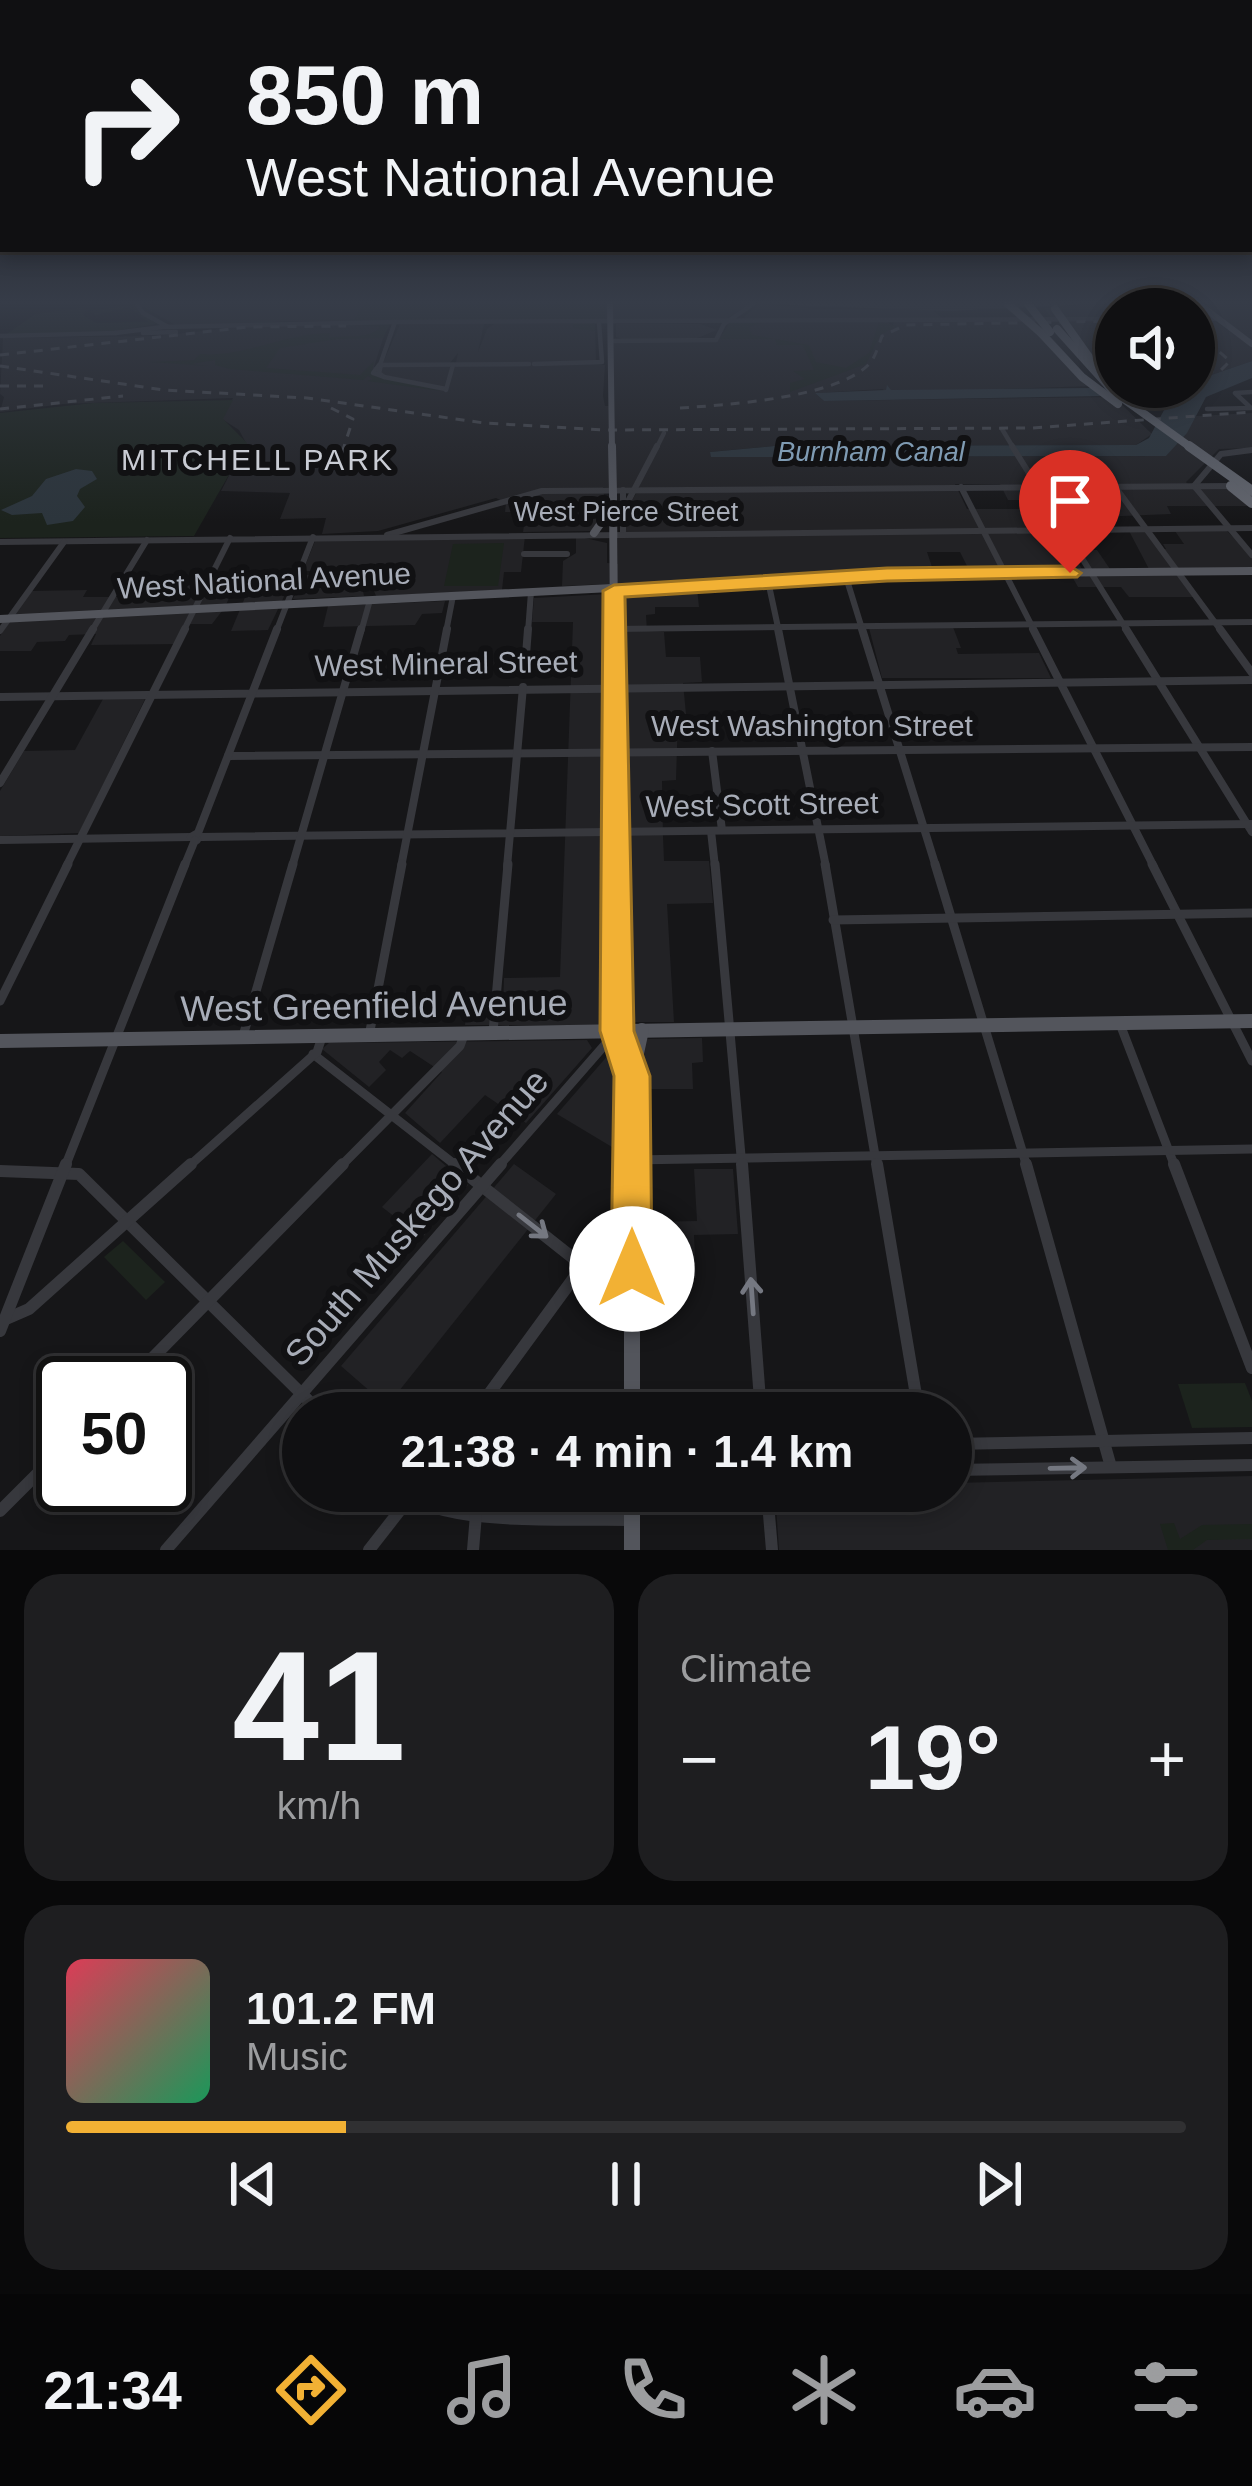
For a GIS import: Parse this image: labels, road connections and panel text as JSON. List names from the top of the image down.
{
  "streets": {
    "main road": ["West National Avenue", "West Greenfield Avenue"],
    "street": [
      "West Pierce Street",
      "West Mineral Street",
      "West Washington Street",
      "West Scott Street",
      "South Muskego Avenue"
    ]
  },
  "crossings": [
    ["West Greenfield Avenue", "South Muskego Avenue"]
  ],
  "districts": ["MITCHELL PARK"],
  "water": ["Burnham Canal"],
  "page": {
    "turn": ["850 m", "West National Avenue"],
    "limit": "50",
    "trip": "21:38 · 4 min · 1.4 km",
    "tile": [
      ["41", "km/h"],
      "Climate"
    ],
    "heat": ["−", "19°", "+"],
    "song": ["101.2 FM", "Music"],
    "tabs": "21:34"
  }
}
